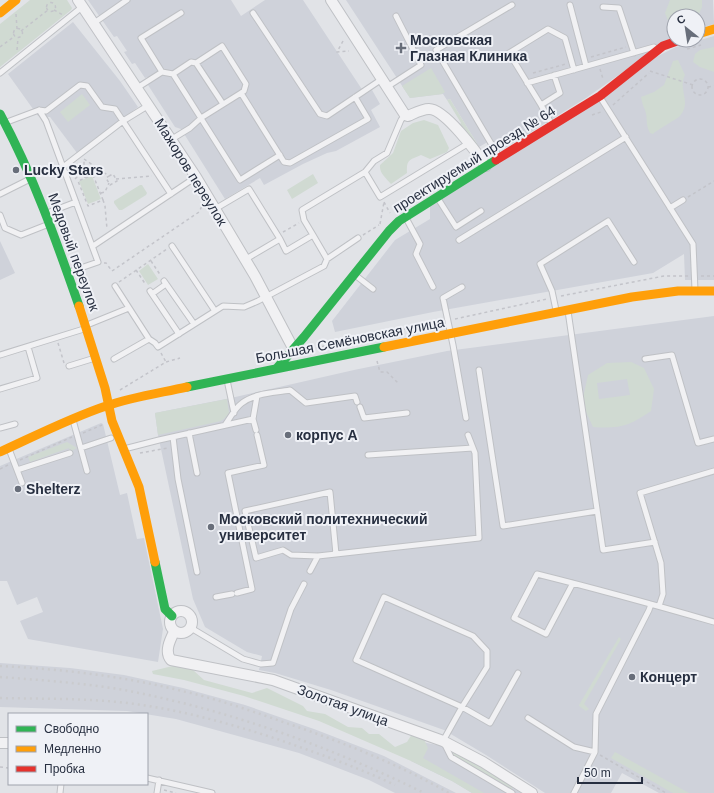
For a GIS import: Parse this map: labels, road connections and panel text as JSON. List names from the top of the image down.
{
  "streets": {
    "street": [
      "проектируемый проезд № 64",
      "Мажоров переулок",
      "Медовый переулок",
      "Большая Семёновская улица",
      "Золотая улица"
    ]
  },
  "crossings": [
    ["проектируемый проезд № 64", "Мажоров переулок"],
    ["проектируемый проезд № 64", "Большая Семёновская улица"],
    ["Медовый переулок", "Большая Семёновская улица"],
    ["Медовый переулок", "Золотая улица"],
    ["Большая Семёновская улица", "Золотая улица"]
  ],
  "places": {
    "health": ["Московская Глазная Клиника"],
    "other": [
      "Lucky Stars",
      "корпус А",
      "Shelterz",
      "Московский политехнический университет",
      "Концерт"
    ]
  },
  "legend": ["Свободно", "Медленно", "Пробка"],
  "scale_bar": "50 m",
  "north": "top left"
}
